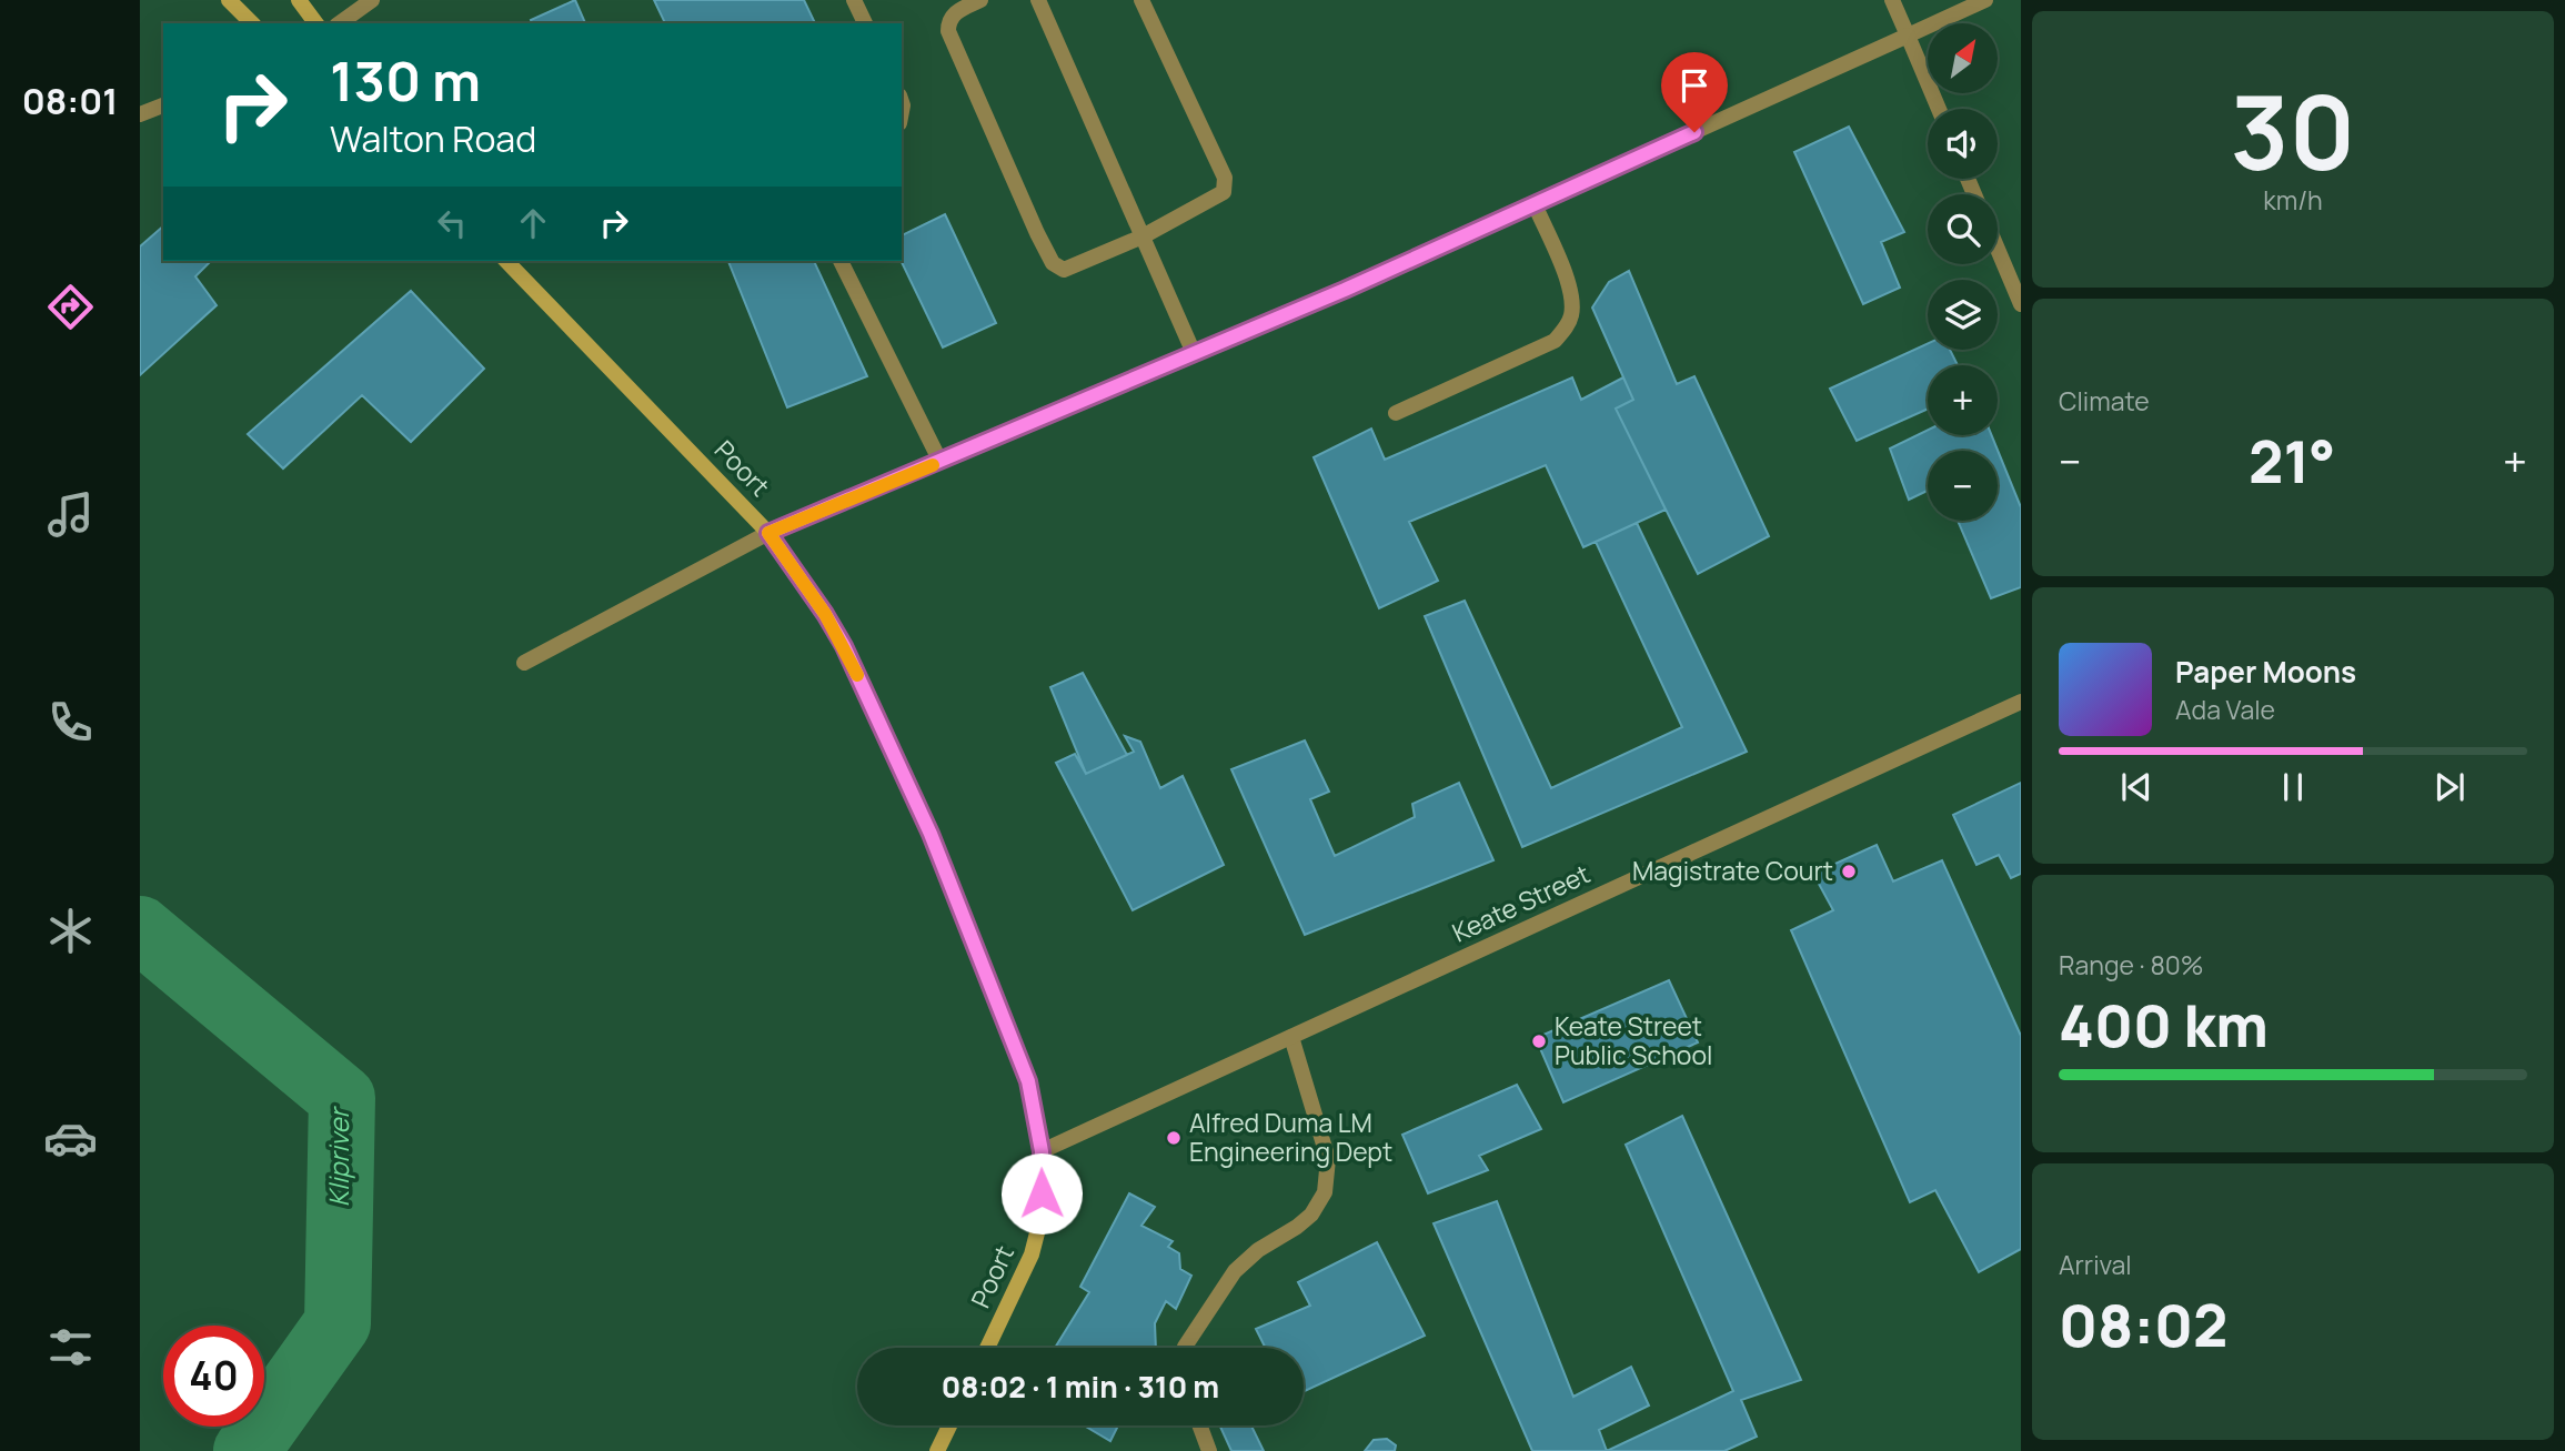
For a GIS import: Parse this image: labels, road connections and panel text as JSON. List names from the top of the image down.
{
  "streets": {
    "street": ["Poort", "Keate Street"]
  },
  "crossings": [
    ["Poort", "Keate Street"]
  ],
  "water": ["Klipriver"],
  "places": ["Magistrate Court", "Keate Street Public School", "Alfred Duma LM Engineering Dept"],
  "north": "top right",
  "page": {
    "tabs": "08:01",
    "tile": [
      ["30", "km/h"],
      "Climate",
      ["Range · 80%", "400 km"],
      ["Arrival", "08:02"]
    ],
    "map_buttons": ["+", "−"],
    "turn": ["130 m", "Walton Road"],
    "heat": ["−", "21°", "+"],
    "song": ["Paper Moons", "Ada Vale"],
    "limit": "40",
    "trip": "08:02 · 1 min · 310 m"
  }
}
